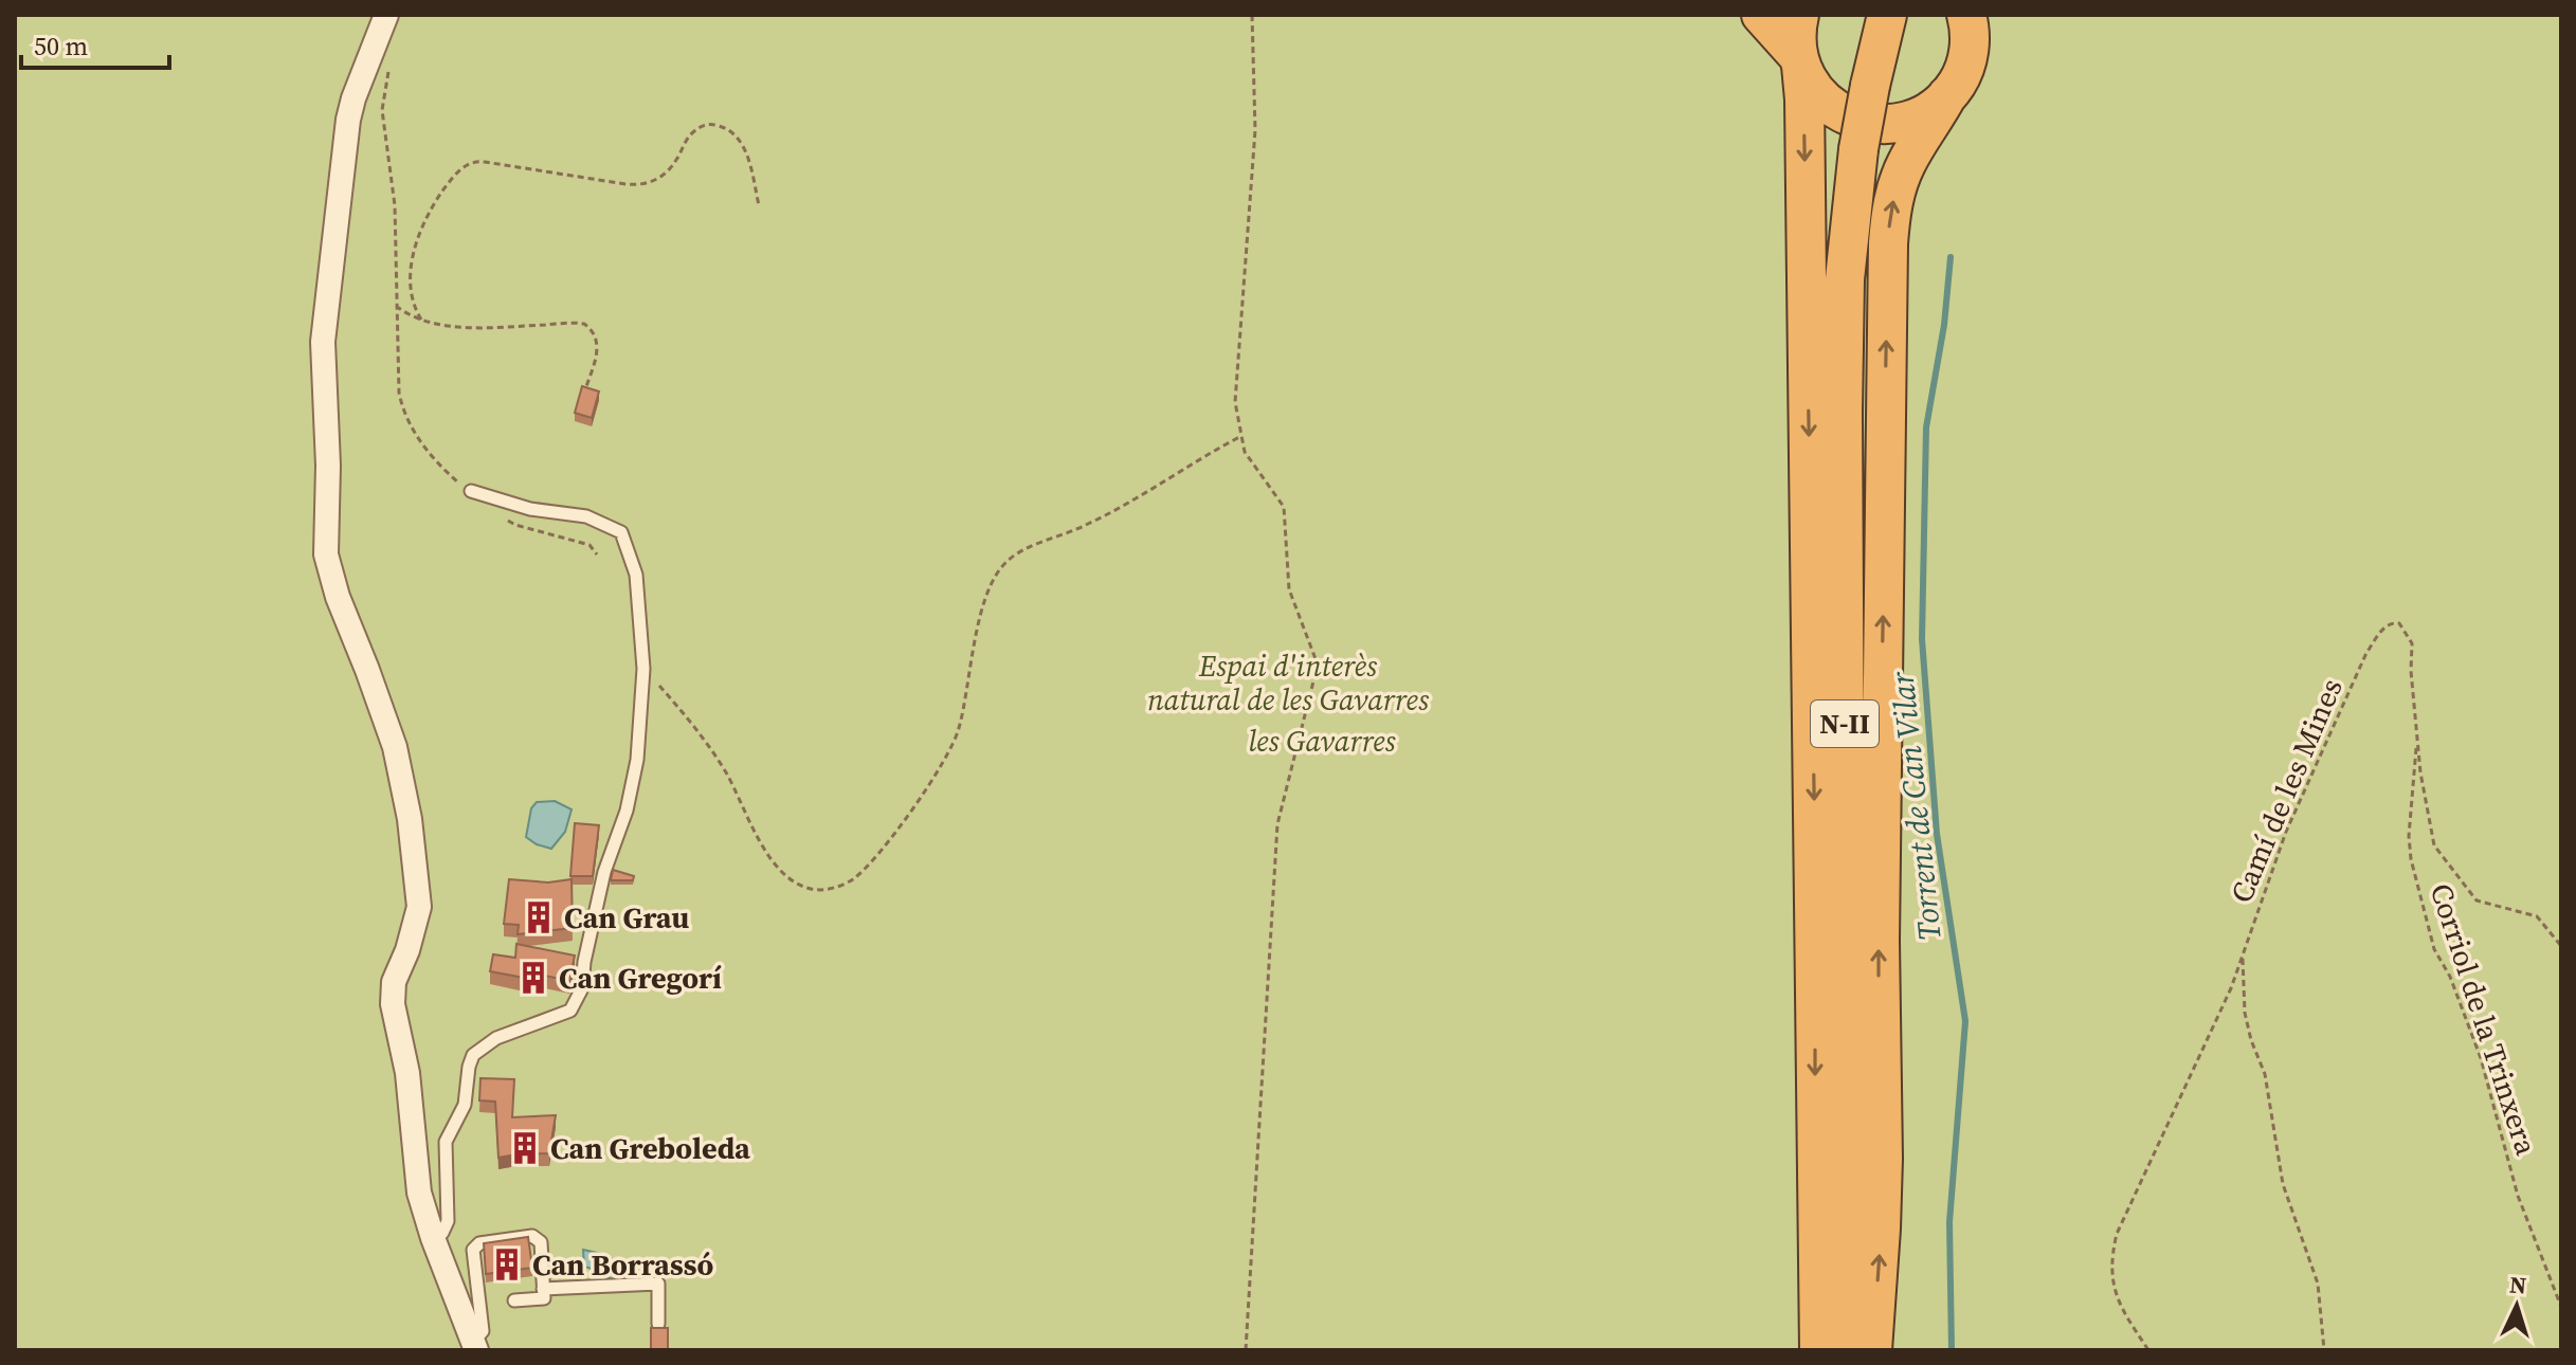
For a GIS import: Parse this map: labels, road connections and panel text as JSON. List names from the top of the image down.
{
  "streets": {
    "highway": ["N-II"],
    "path": ["Camí de les Mines", "Corriol de la Trinxera"]
  },
  "crossings": [
    ["Camí de les Mines", "Corriol de la Trinxera"]
  ],
  "water": ["Torrent de Can Vilar"],
  "parks": ["Espai d'interès natural de les Gavarres", "les Gavarres"],
  "places": {
    "building": [
      "Can Grau",
      "Can Gregorí",
      "Can Greboleda",
      "Can Borrassó"
    ]
  },
  "scale_bar": "50 m",
  "north": "top"
}
